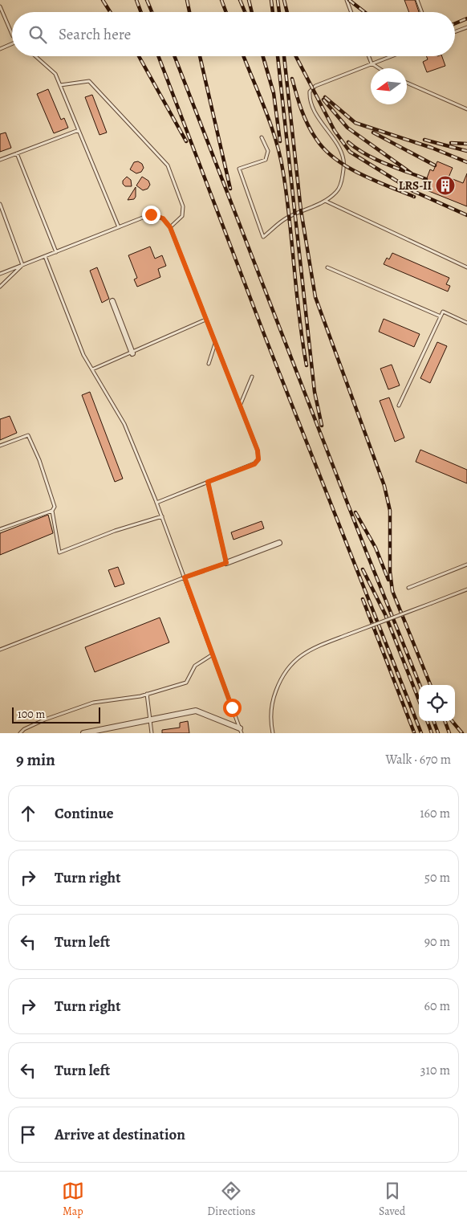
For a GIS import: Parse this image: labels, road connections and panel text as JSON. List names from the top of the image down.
{
  "places": {
    "building": ["LRS-II"]
  },
  "scale_bar": "100 m",
  "north": "left",
  "page": {
    "search": "Search here",
    "scale": "100 m",
    "heading": ["9 min", "Walk · 670 m"],
    "list": [
      ["Continue", "160 m"],
      ["Turn right", "50 m"],
      ["Turn left", "90 m"],
      ["Turn right", "60 m"],
      ["Turn left", "310 m"],
      "Arrive at destination"
    ],
    "nav": ["Map", "Directions", "Saved"]
  }
}
